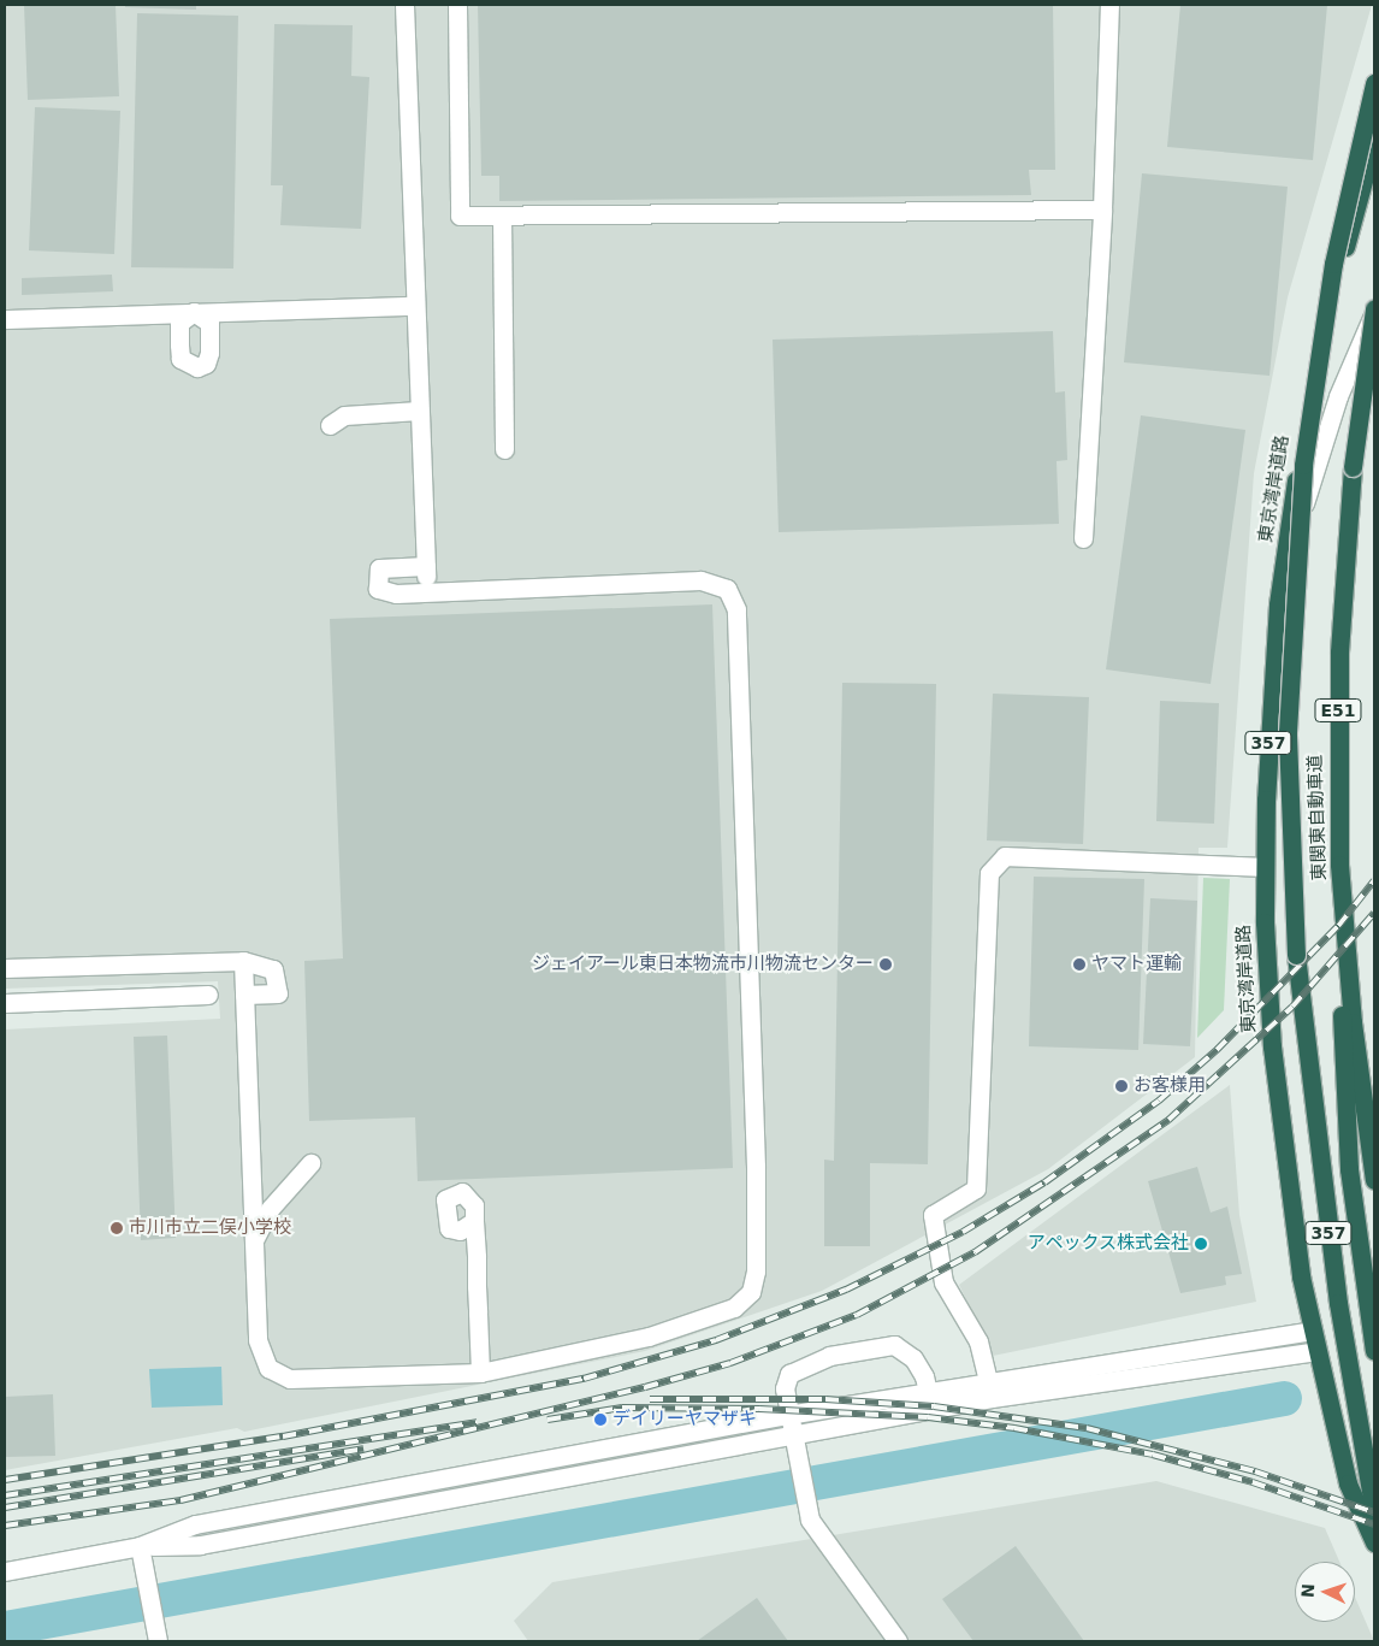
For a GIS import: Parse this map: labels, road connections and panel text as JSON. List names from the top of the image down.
{
  "streets": {
    "highway": [
      "東京湾岸道路",
      "E51",
      "357",
      "東関東自動車道"
    ]
  },
  "places": [
    "ジェイアール東日本物流市川物流センター",
    "ヤマト運輸",
    "お客様用",
    "市川市立二俣小学校",
    "アペックス株式会社",
    "デイリーヤマザキ"
  ],
  "north": "left"
}
